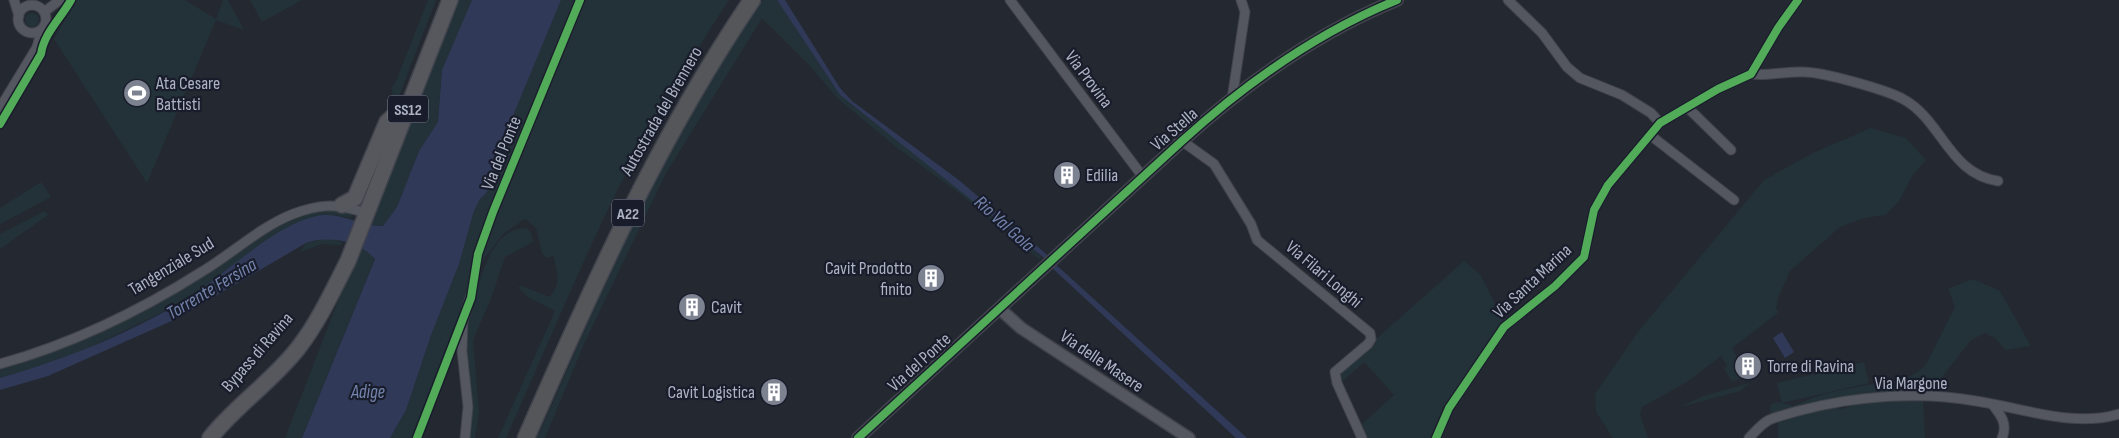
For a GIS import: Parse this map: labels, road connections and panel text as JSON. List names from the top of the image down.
{
  "streets": {
    "highway": [
      "SS12",
      "Autostrada del Brennero",
      "A22",
      "Bypass di Ravina"
    ],
    "street": [
      "Via Provina",
      "Via Stella",
      "Via del Ponte",
      "Tangenziale Sud",
      "Via Filari Longhi",
      "Via Santa Marina",
      "Via delle Masere",
      "Via Margone"
    ]
  },
  "crossings": [
    ["Via Provina", "Via Stella"],
    ["SS12", "Tangenziale Sud"],
    ["SS12", "Bypass di Ravina"],
    ["Via Stella", "Via del Ponte"],
    ["Via Stella", "Via Filari Longhi"],
    ["Via Stella", "Via delle Masere"],
    ["Via del Ponte", "Via delle Masere"]
  ],
  "water": ["Rio Val Gola", "Torrente Fersina", "Adige"],
  "places": {
    "sports": ["Ata Cesare Battisti"],
    "building": [
      "Edilia",
      "Cavit Prodotto finito",
      "Cavit",
      "Torre di Ravina",
      "Cavit Logistica"
    ]
  }
}
